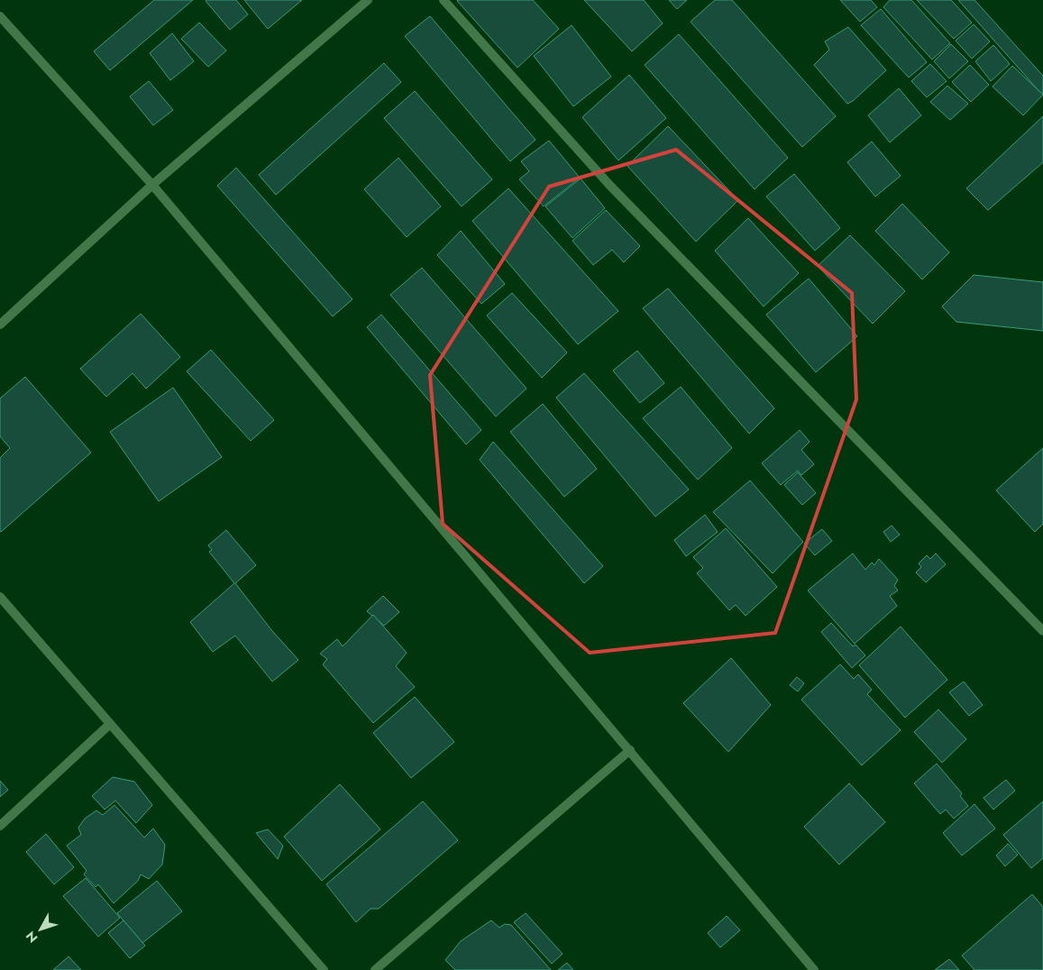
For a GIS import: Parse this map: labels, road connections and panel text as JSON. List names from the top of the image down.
{
  "north": "bottom left"
}
